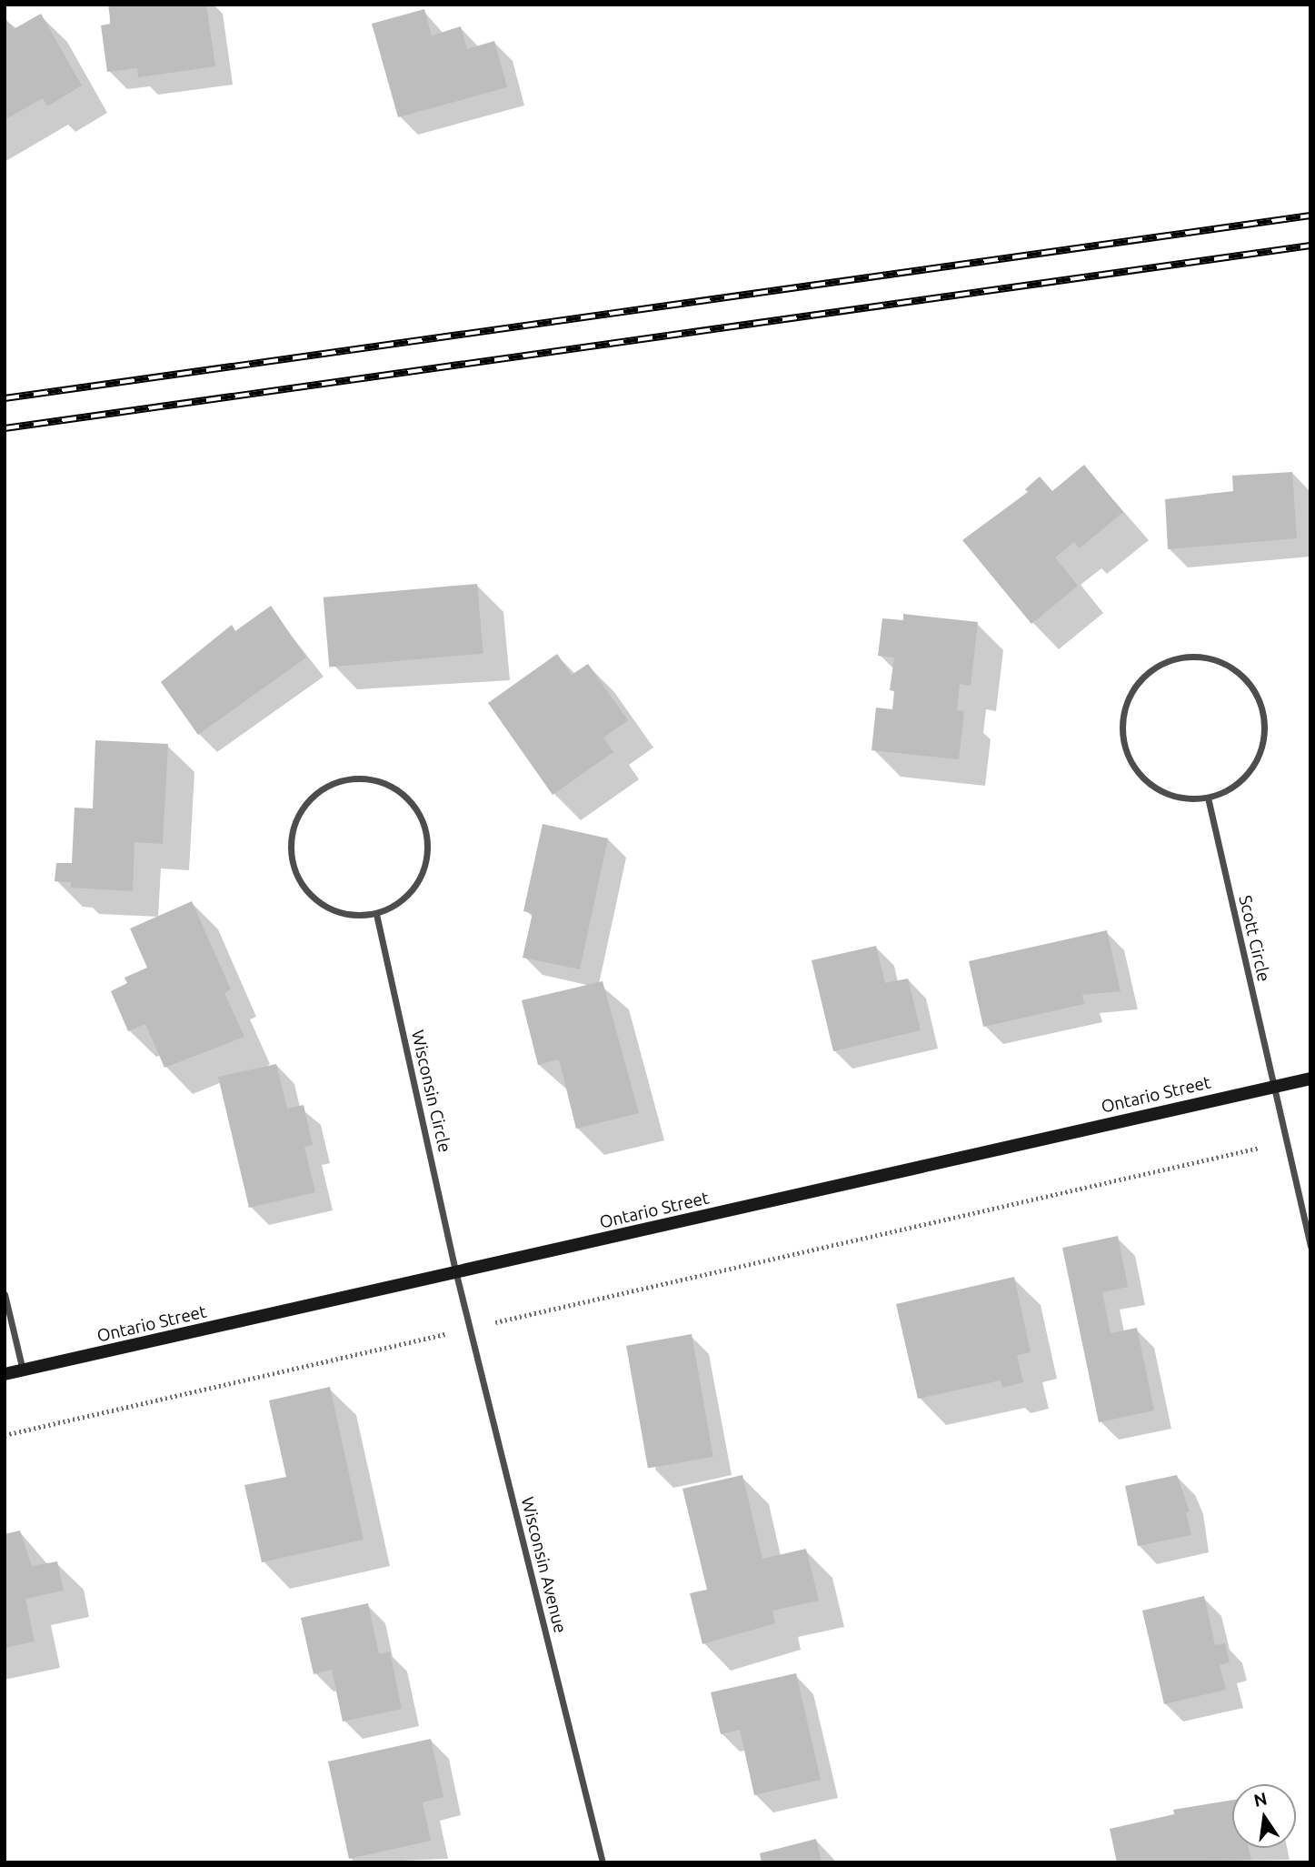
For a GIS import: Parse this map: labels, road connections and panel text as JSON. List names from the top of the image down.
{
  "streets": {
    "main road": ["Ontario Street"],
    "street": ["Scott Circle", "Wisconsin Circle", "Wisconsin Avenue"]
  },
  "crossings": [
    ["Scott Circle", "Ontario Street"],
    ["Wisconsin Circle", "Ontario Street"],
    ["Wisconsin Circle", "Wisconsin Avenue"],
    ["Ontario Street", "Wisconsin Avenue"]
  ],
  "north": "top"
}
